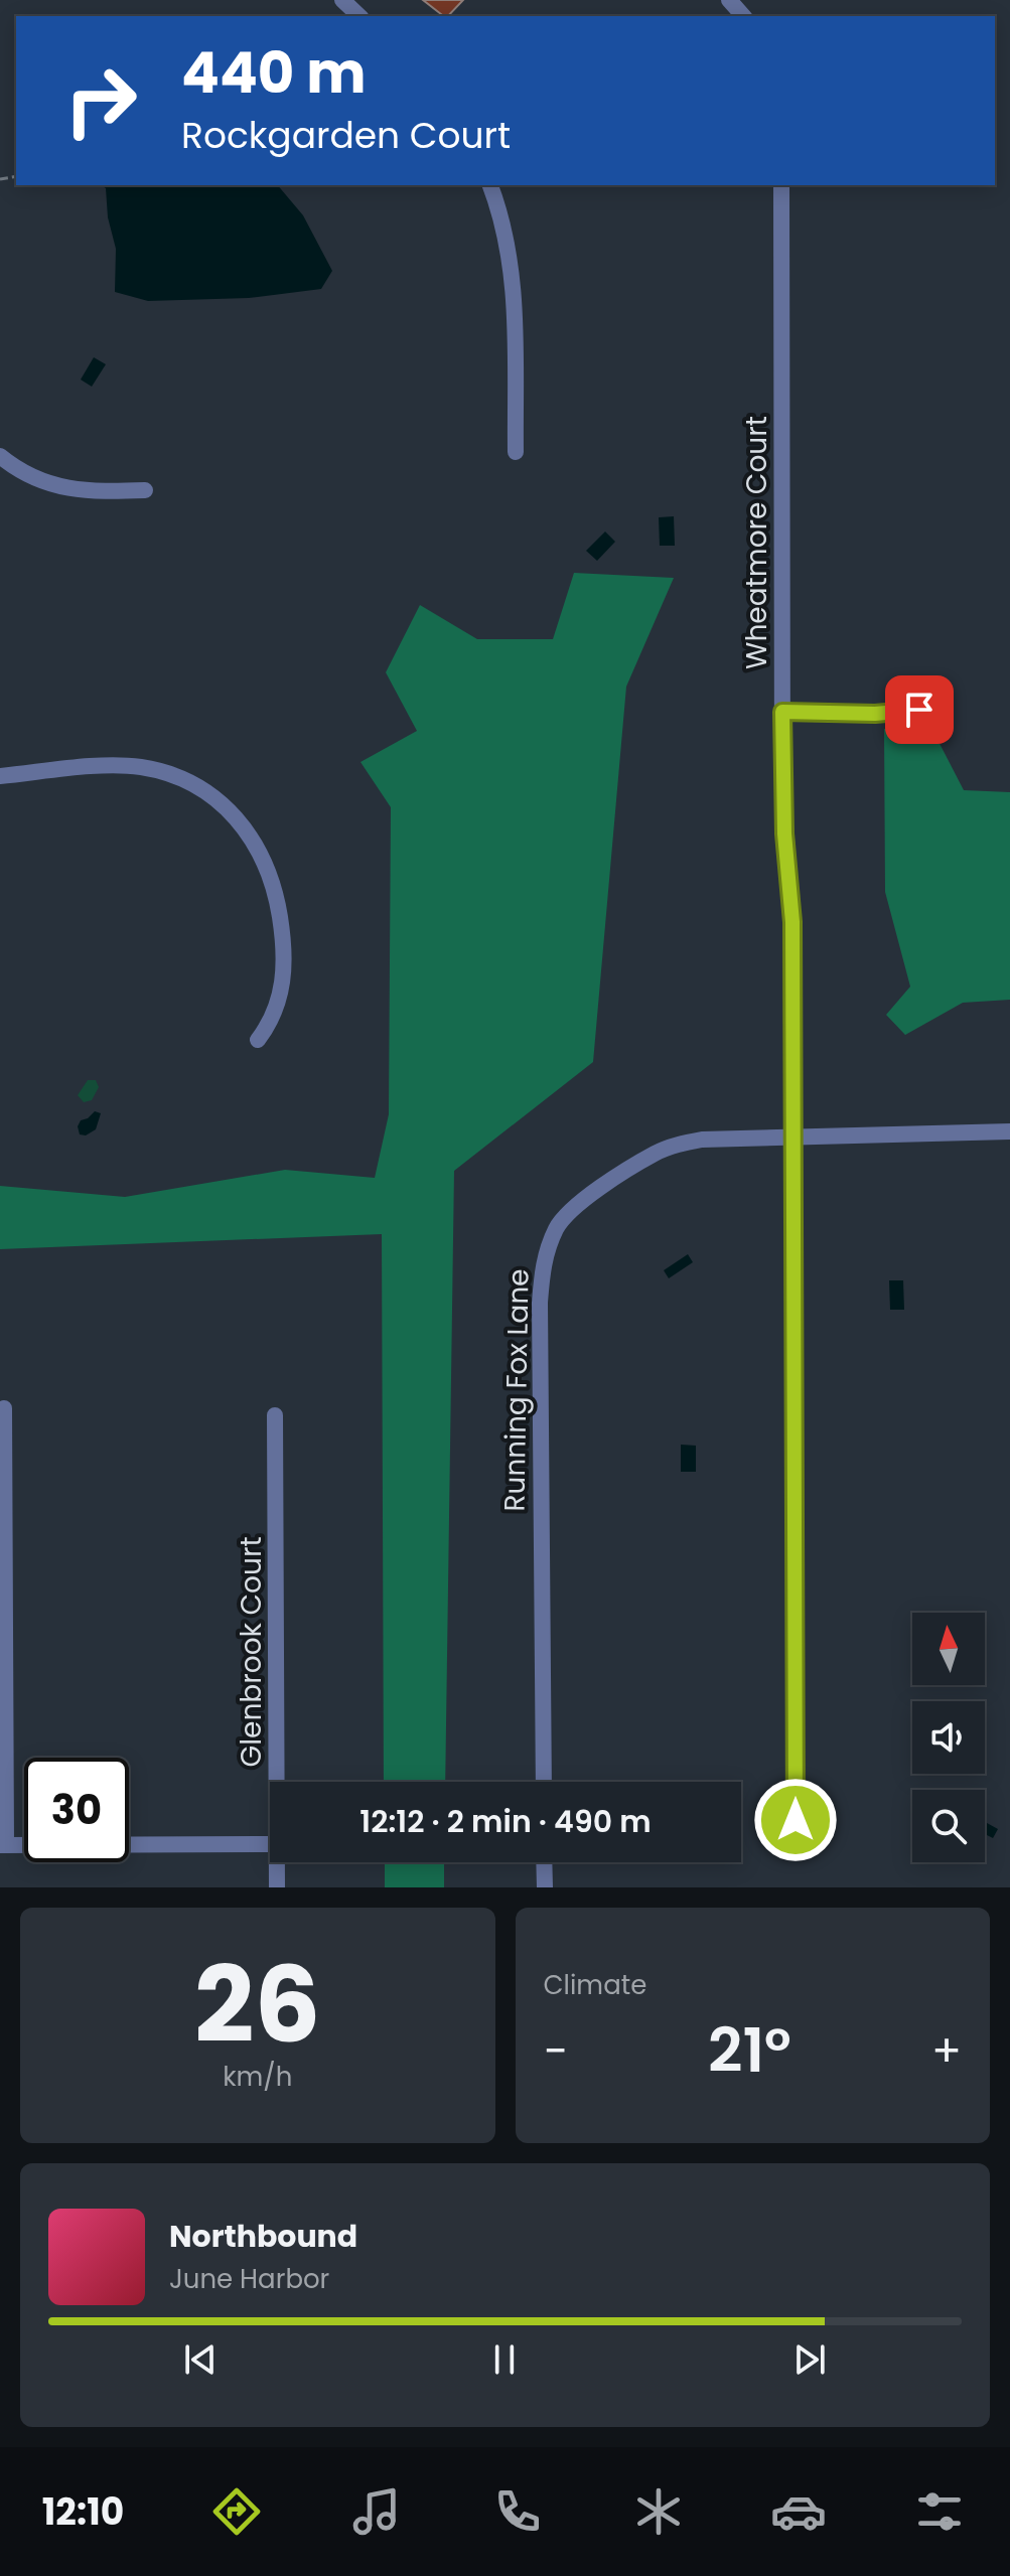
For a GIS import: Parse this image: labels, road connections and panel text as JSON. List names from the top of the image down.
{
  "streets": {
    "street": ["Wheatmore Court", "Running Fox Lane", "Glenbrook Court"]
  },
  "crossings": [
    ["Wheatmore Court", "Running Fox Lane"]
  ],
  "north": "top",
  "page": {
    "turn": ["440 m", "Rockgarden Court"],
    "limit": "30",
    "trip": "12:12 · 2 min · 490 m",
    "tile": [
      ["26", "km/h"],
      "Climate"
    ],
    "heat": ["−", "21°", "+"],
    "song": ["Northbound", "June Harbor"],
    "tabs": "12:10"
  }
}
